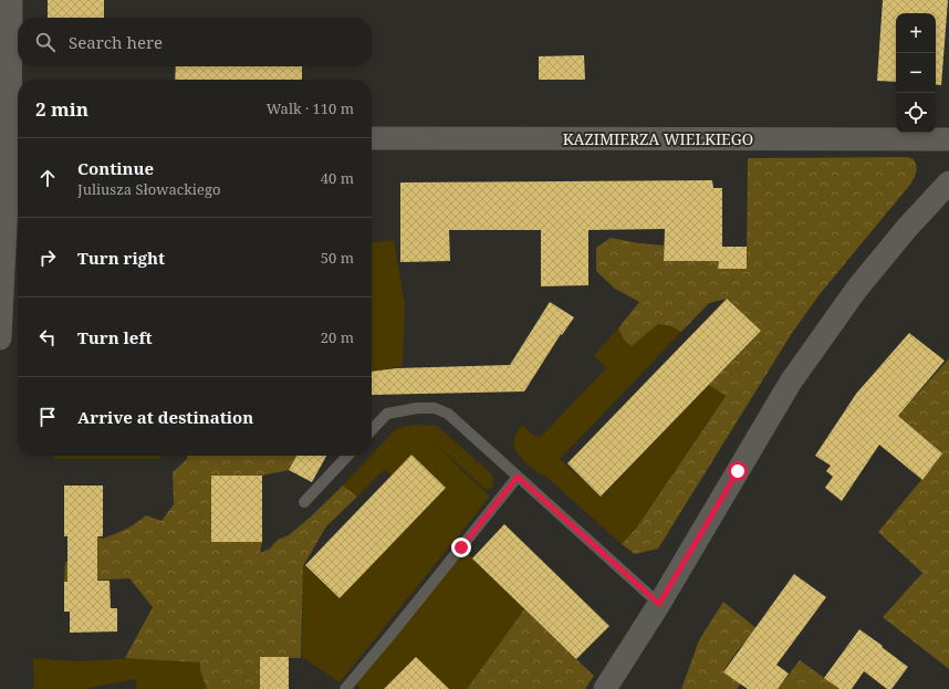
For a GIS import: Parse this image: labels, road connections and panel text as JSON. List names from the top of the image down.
{
  "streets": {
    "street": ["KAZIMIERZA WIELKIEGO"]
  },
  "page": {
    "map_buttons": ["+", "−"],
    "search": "Search here",
    "heading": ["2 min", "Walk · 110 m"],
    "list": [
      ["Continue", "Juliusza Słowackiego", "40 m"],
      ["Turn right", "50 m"],
      ["Turn left", "20 m"],
      "Arrive at destination"
    ]
  }
}
